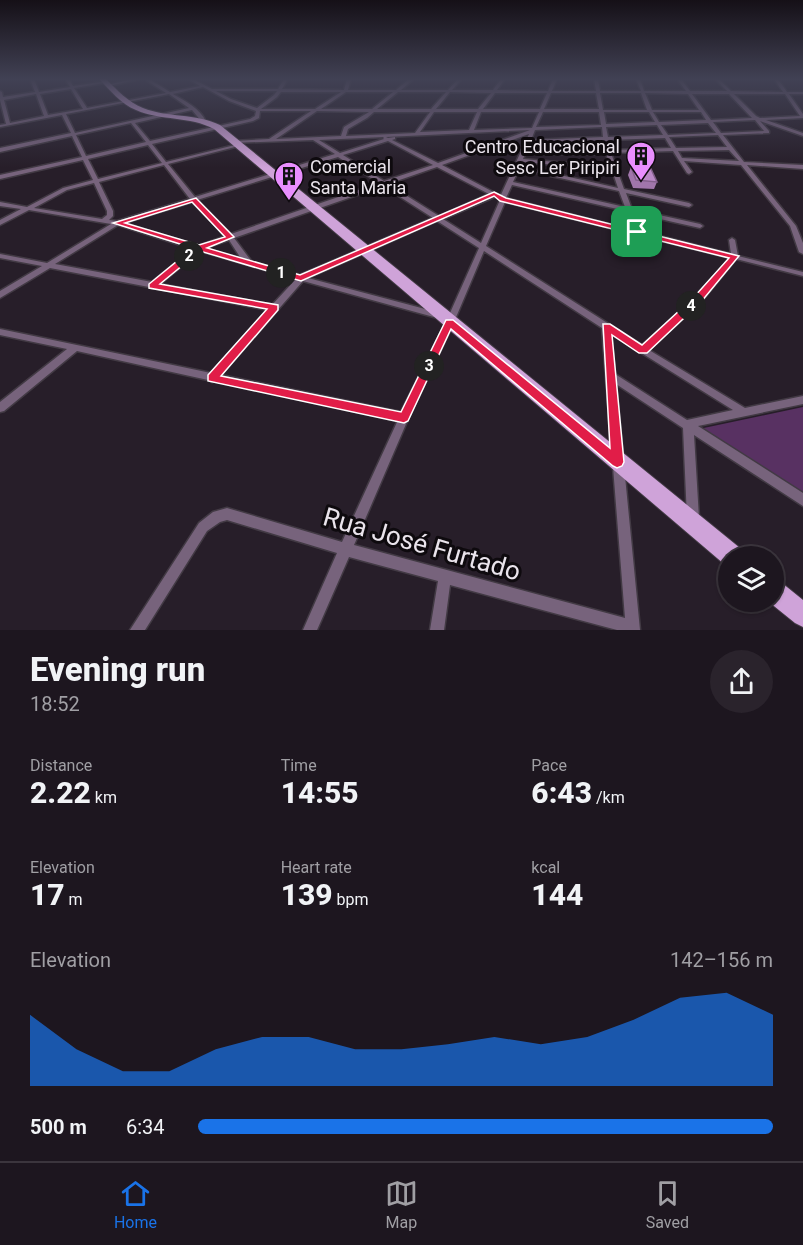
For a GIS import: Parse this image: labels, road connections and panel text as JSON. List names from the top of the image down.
{
  "streets": {
    "street": ["Rua José Furtado"]
  },
  "places": {
    "building": ["Centro Educacional Sesc Ler Piripiri", "Comercial Santa Maria"]
  },
  "page": {
    "pins": [
      "2",
      "1",
      "4",
      "3"
    ],
    "heading": ["Evening run", "18:52"],
    "stats": [
      ["Distance", "2.22 km"],
      ["Time", "14:55"],
      ["Pace", "6:43 /km"],
      ["Elevation", "17 m"],
      ["Heart rate", "139 bpm"],
      ["kcal", "144"]
    ],
    "chart": ["Elevation", "142–156 m"],
    "list": [
      {
        "name": "500 m",
        "note": "6:34"
      }
    ],
    "tabs": ["Home", "Map", "Saved"]
  }
}
